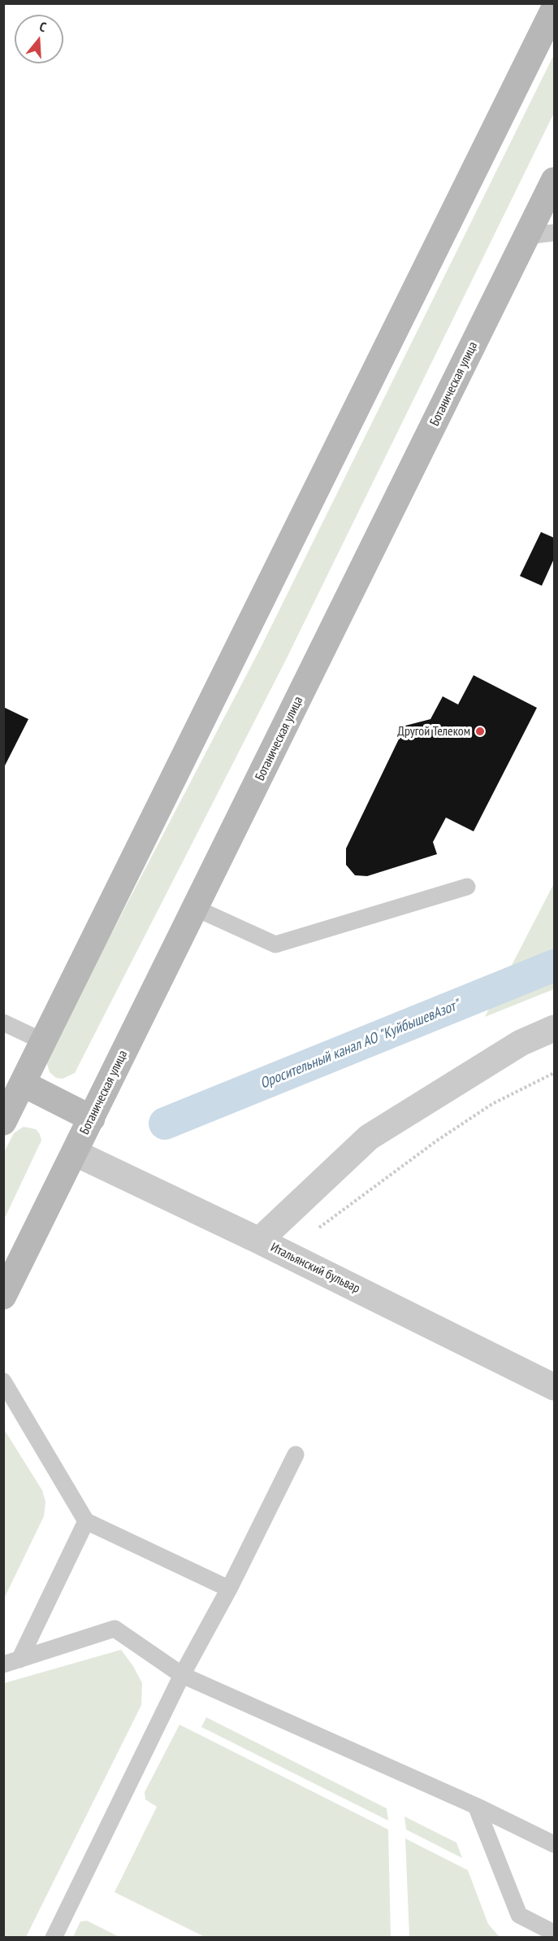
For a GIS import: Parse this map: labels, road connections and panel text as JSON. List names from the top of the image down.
{
  "streets": {
    "main road": ["Ботаническая улица"],
    "street": ["Итальянский бульвар"]
  },
  "crossings": [
    ["Ботаническая улица", "Итальянский бульвар"]
  ],
  "water": ["Оросительный канал АО \"КуйбышевАзот\""],
  "places": ["Другой Телеком"],
  "north": "top"
}
